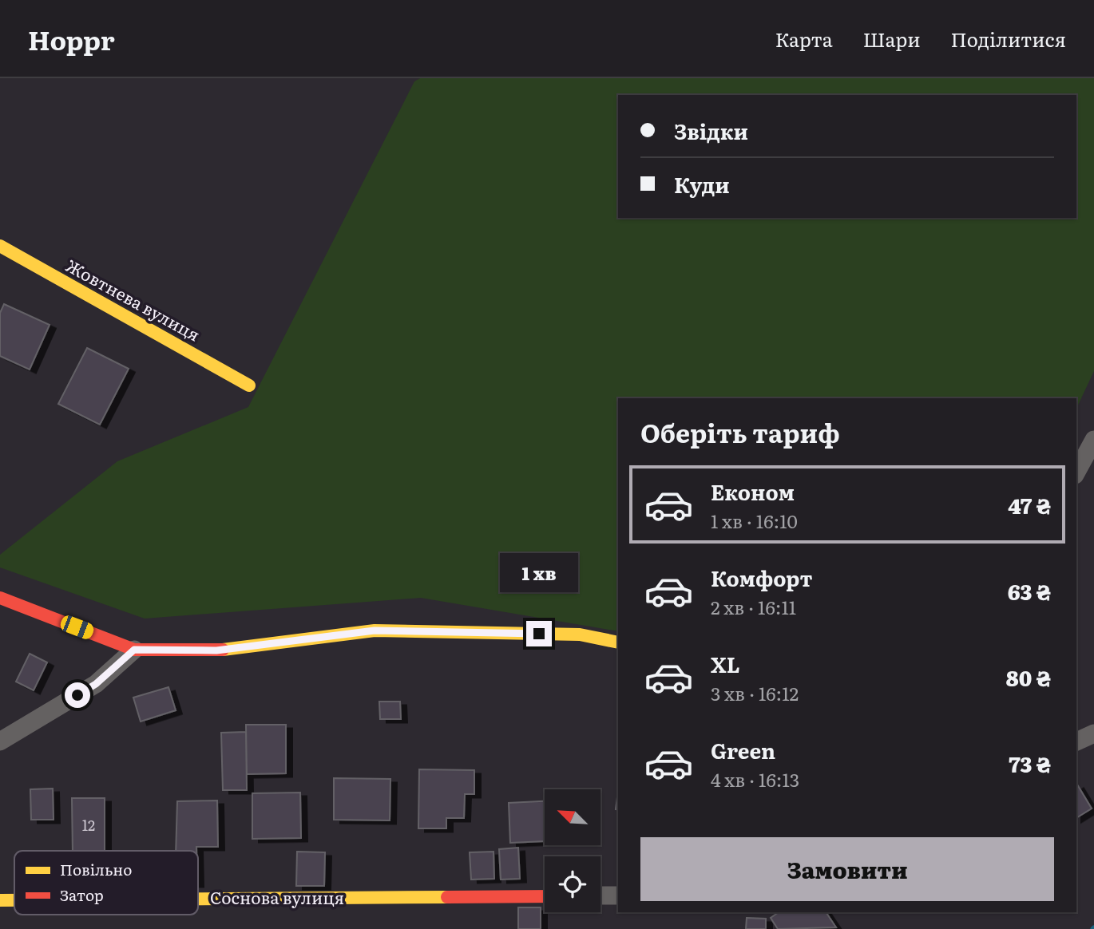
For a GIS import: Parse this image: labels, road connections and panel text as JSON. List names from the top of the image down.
{
  "streets": {
    "street": ["Жовтнева вулиця", "Соснова вулиця"]
  },
  "house_numbers": ["12"],
  "legend": ["Повільно", "Затор"],
  "north": "top left",
  "page": {
    "header": "Hoppr",
    "nav": ["Карта", "Шари", "Поділитися"],
    "banner": ["Звідки", "Куди"],
    "heading": "Оберіть тариф",
    "list": [
      {
        "name": "Економ",
        "note": "1 хв · 16:10",
        "value": "47 ₴"
      },
      {
        "name": "Комфорт",
        "note": "2 хв · 16:11",
        "value": "63 ₴"
      },
      {
        "name": "XL",
        "note": "3 хв · 16:12",
        "value": "80 ₴"
      },
      {
        "name": "Green",
        "note": "4 хв · 16:13",
        "value": "73 ₴"
      }
    ],
    "bubble": "1 хв",
    "buttons": "Замовити"
  }
}
